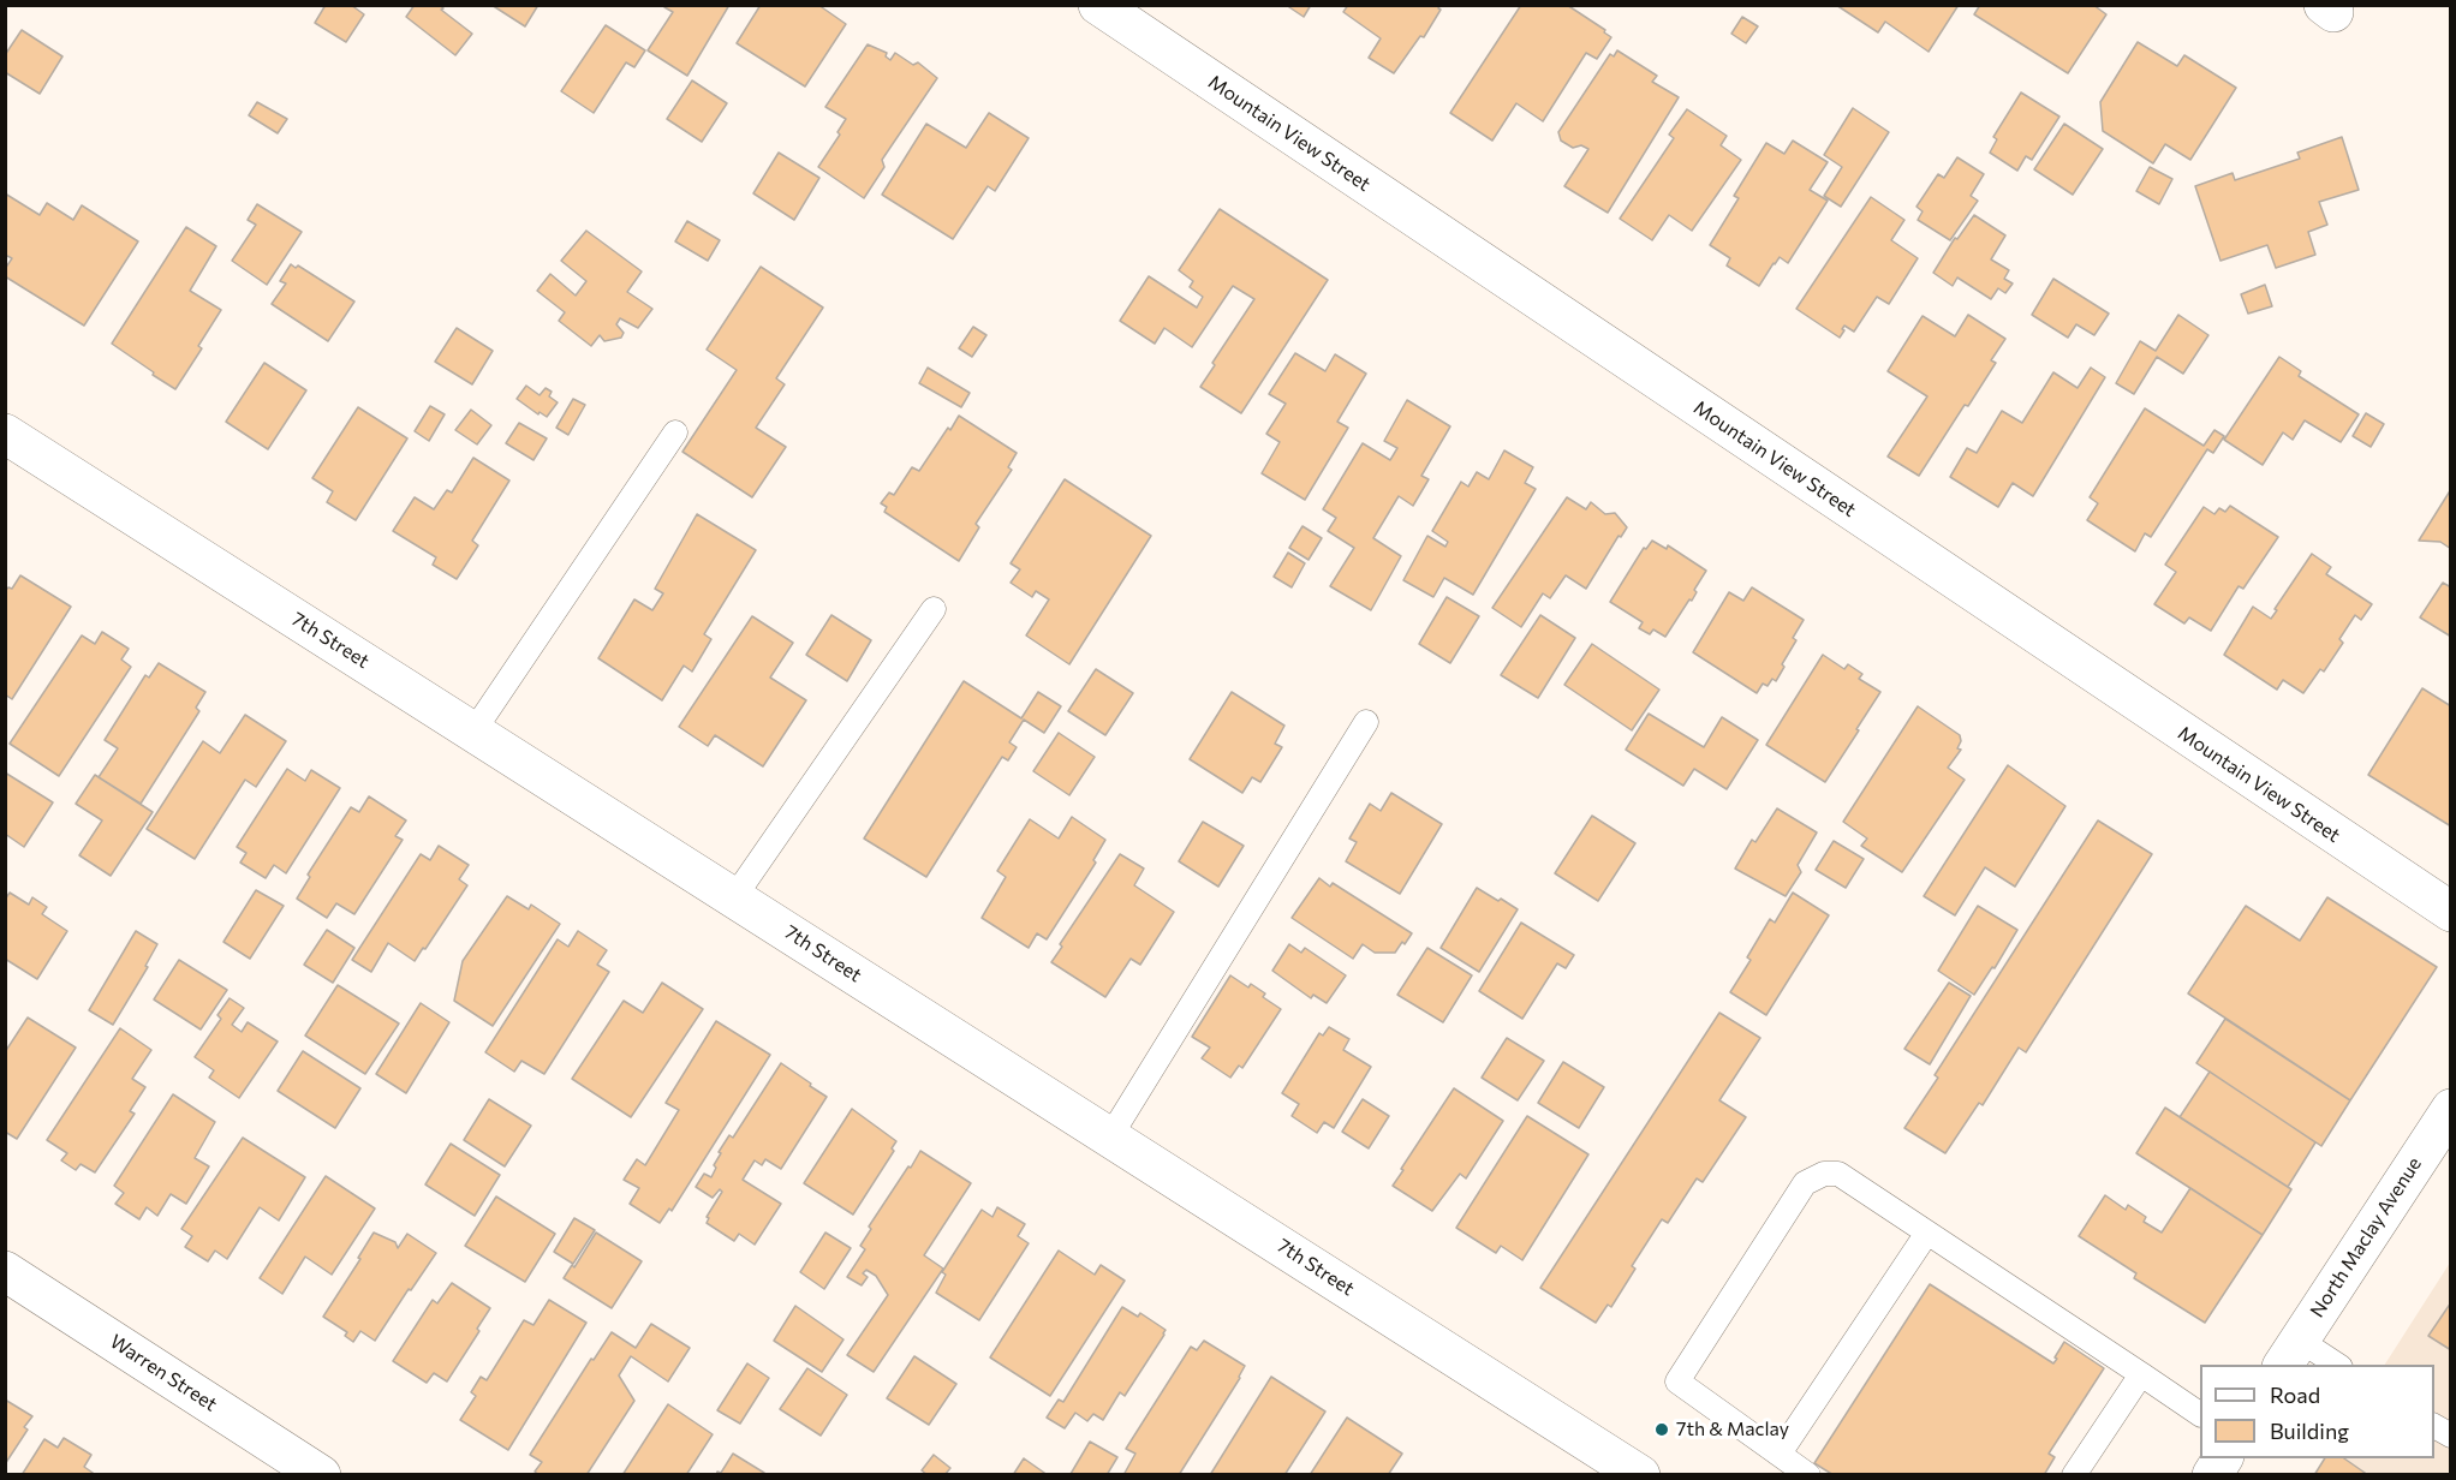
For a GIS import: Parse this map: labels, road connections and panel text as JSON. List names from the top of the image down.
{
  "streets": {
    "street": [
      "Mountain View Street",
      "7th Street",
      "North Maclay Avenue",
      "Warren Street"
    ]
  },
  "places": ["7th & Maclay"],
  "legend": ["Road", "Building"]
}
